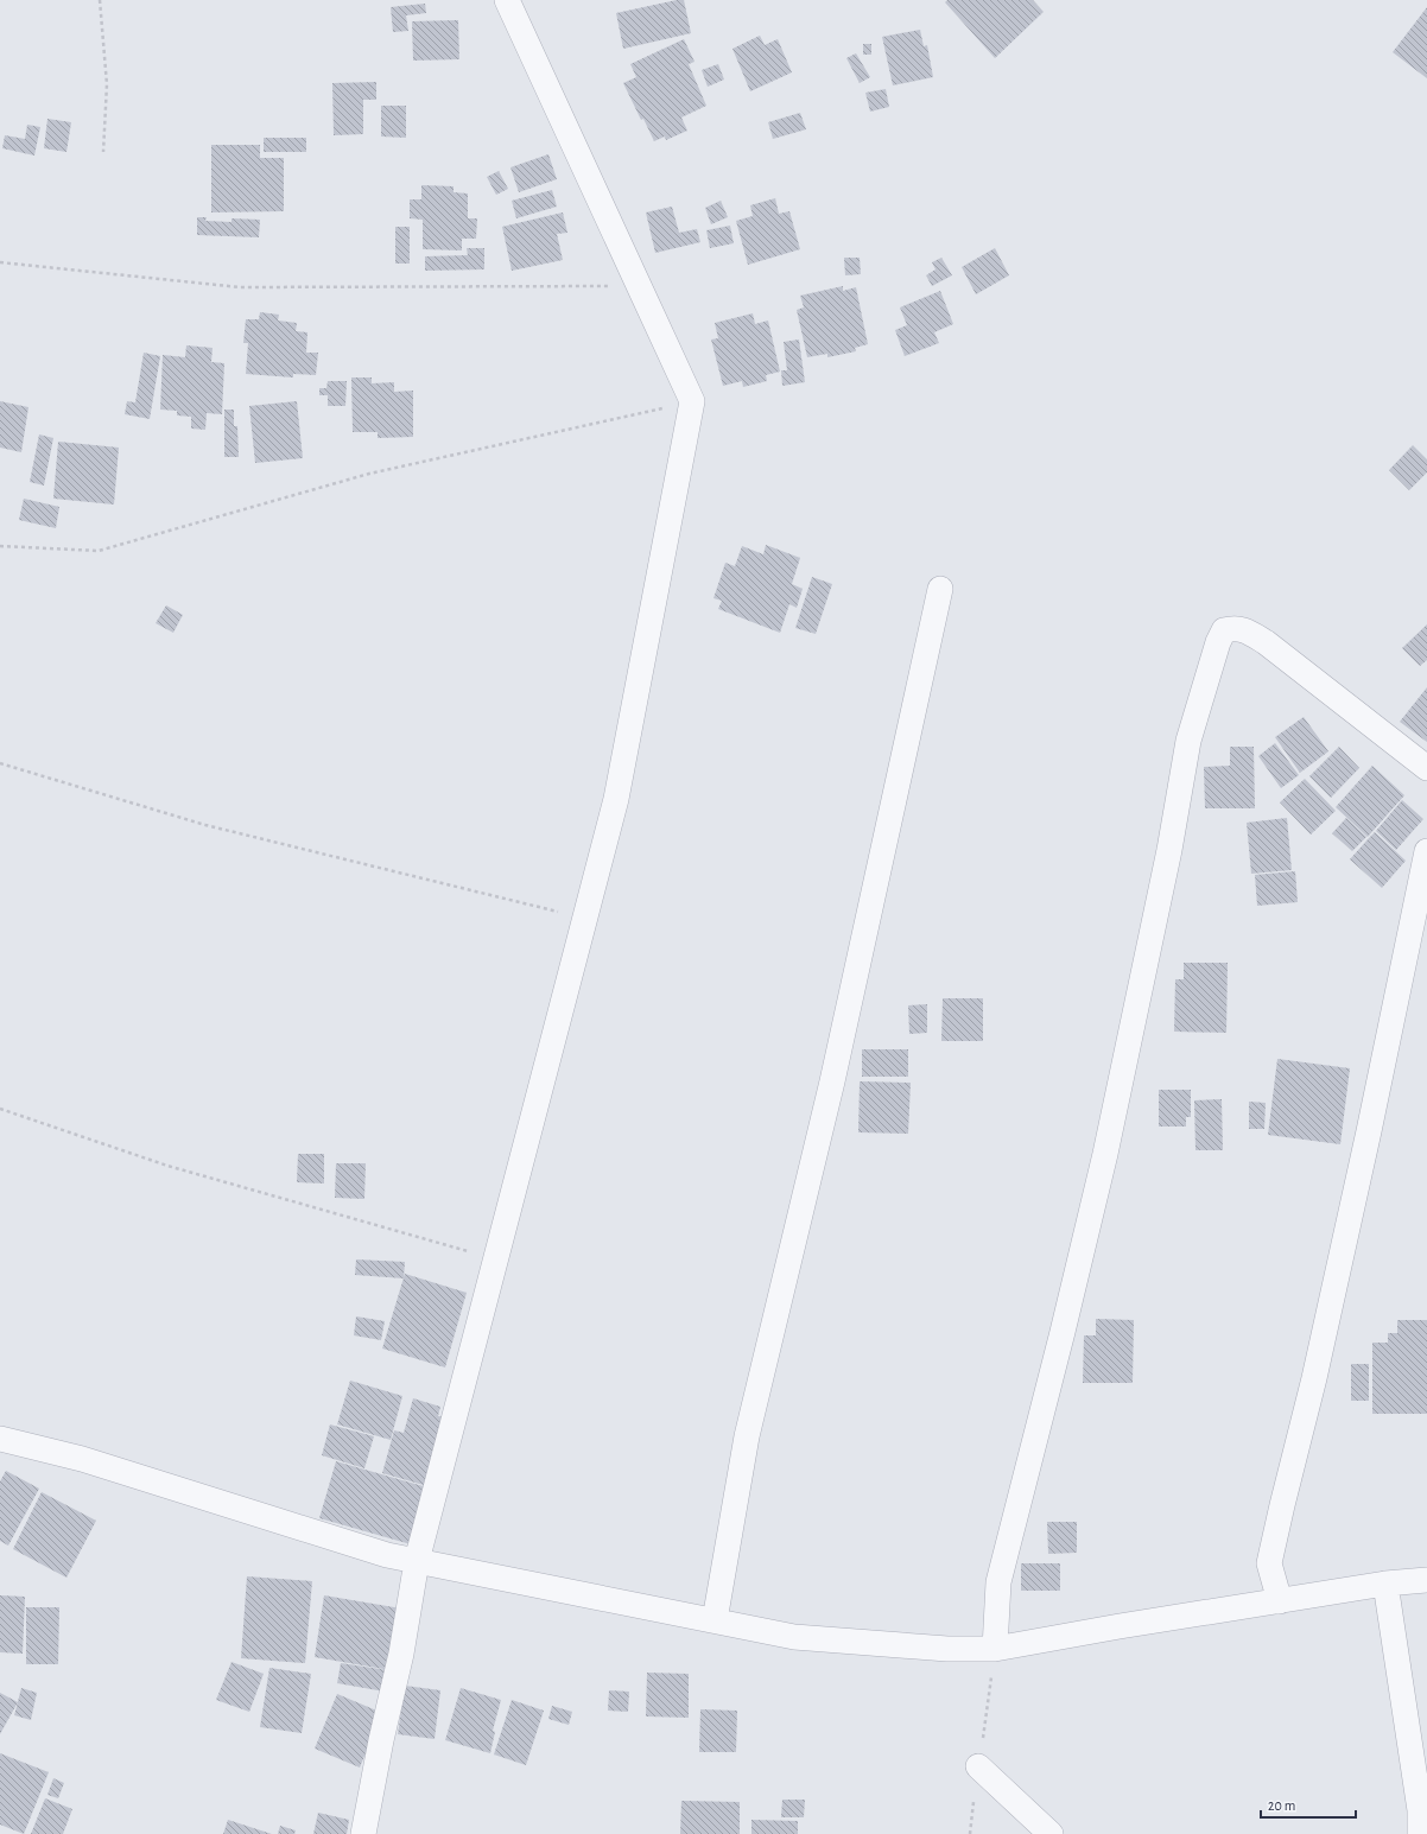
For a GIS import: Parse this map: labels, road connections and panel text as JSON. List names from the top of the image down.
{
  "scale_bar": "20 m"
}
